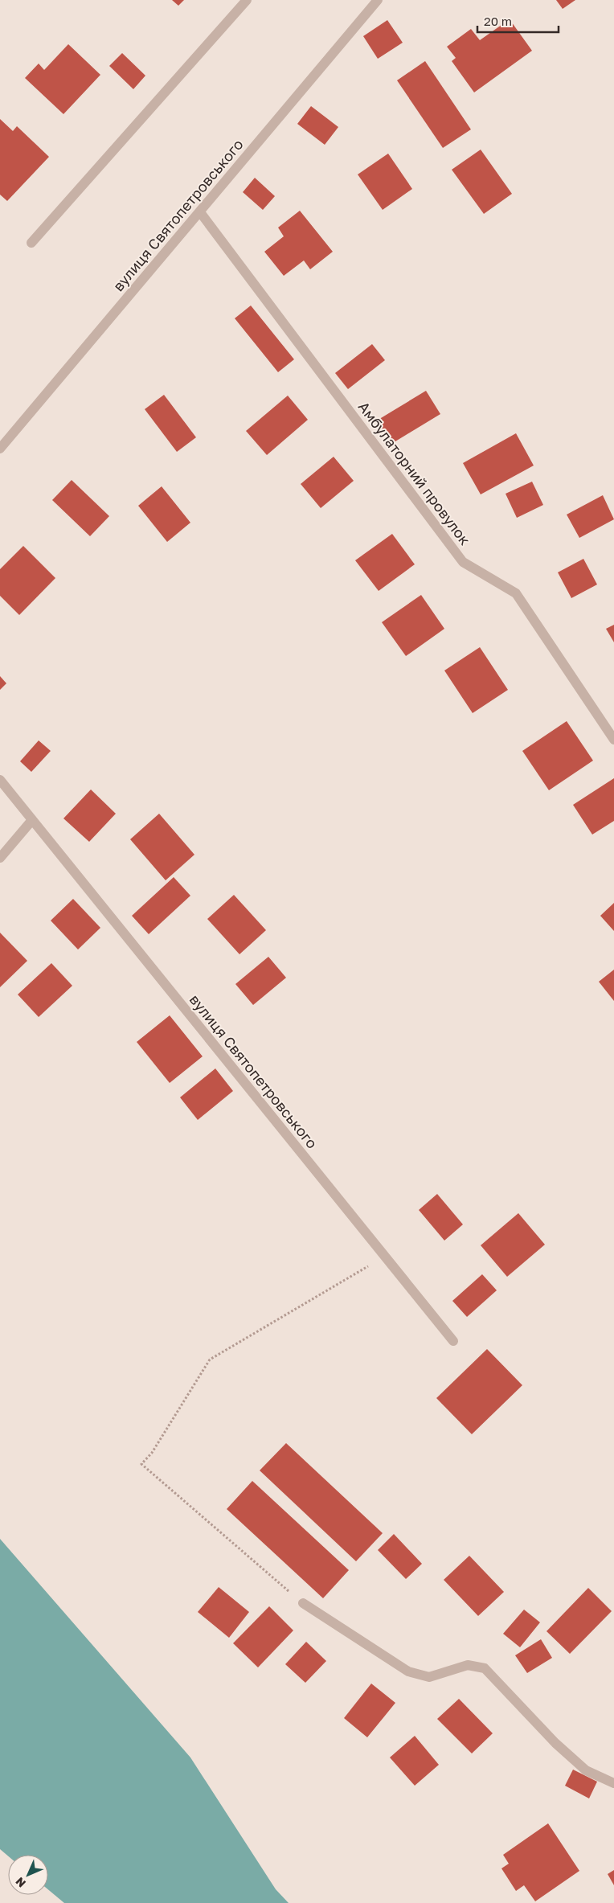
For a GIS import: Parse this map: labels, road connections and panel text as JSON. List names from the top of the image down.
{
  "streets": {
    "street": ["вулиця Святопетровського", "Амбулаторний провулок"]
  },
  "crossings": [
    ["вулиця Святопетровського", "Амбулаторний провулок"]
  ],
  "scale_bar": "20 m",
  "north": "bottom left"
}
